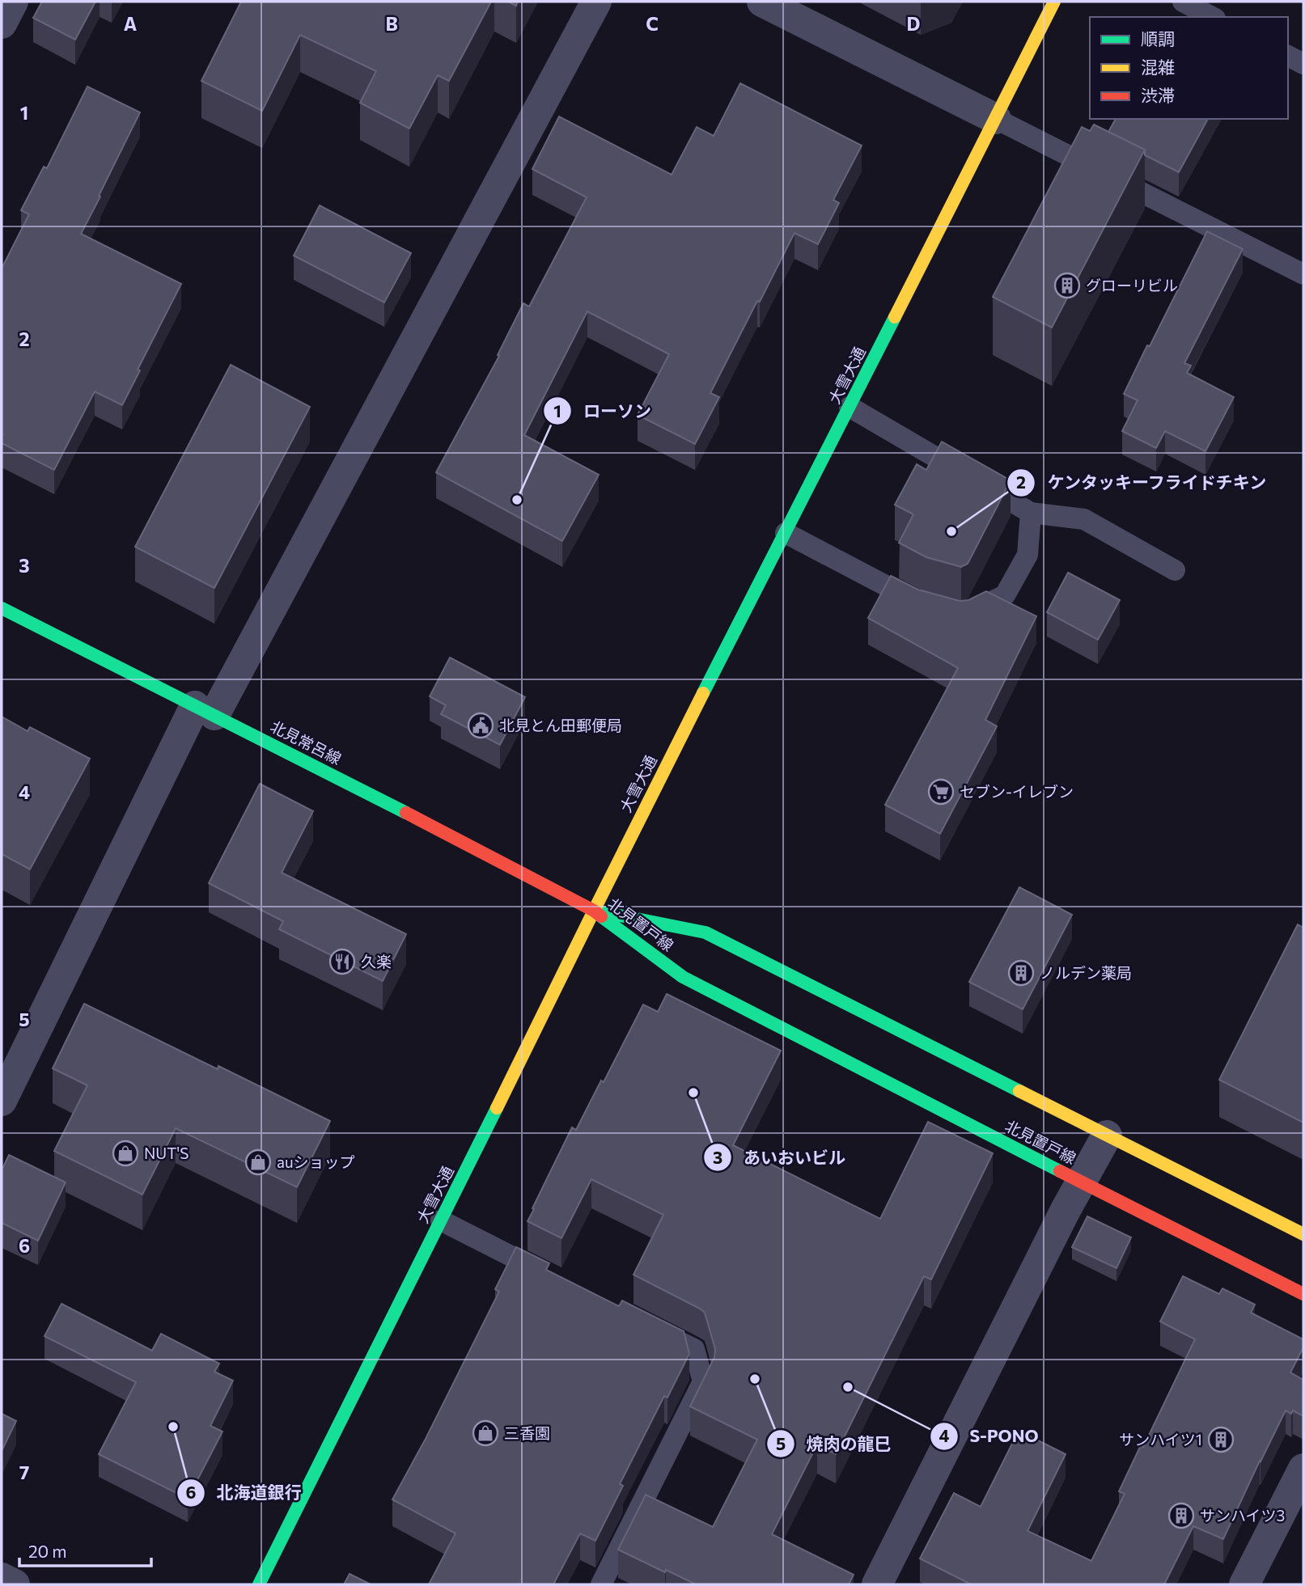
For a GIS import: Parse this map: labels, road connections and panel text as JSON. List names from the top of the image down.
{
  "streets": {
    "main road": ["大雪大通", "北見常呂線", "北見置戸線"]
  },
  "crossings": [
    ["大雪大通", "北見常呂線"],
    ["大雪大通", "北見置戸線"],
    ["北見常呂線", "北見置戸線"]
  ],
  "places": {
    "building": [
      "グローリビル",
      "ノルデン薬局",
      "サンハイツ1",
      "サンハイツ3"
    ],
    "other": [
      "ローソン",
      "ケンタッキーフライドチキン",
      "あいおいビル",
      "焼肉の龍巳",
      "S-PONO",
      "北海道銀行"
    ],
    "public building": ["北見とん田郵便局"],
    "supermarket": ["セブン-イレブン"],
    "restaurant": ["久楽"],
    "shop": ["NUT'S", "auショップ", "三香園"]
  },
  "legend": ["順調", "混雑", "渋滞"],
  "scale_bar": "20 m",
  "grid": {
    "columns": [
      "A",
      "B",
      "C",
      "D"
    ],
    "rows": [
      "1",
      "2",
      "3",
      "4",
      "5",
      "6",
      "7"
    ]
  }
}
